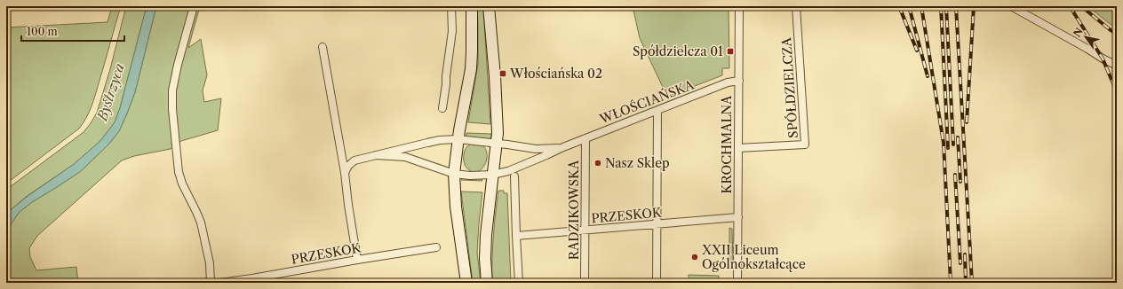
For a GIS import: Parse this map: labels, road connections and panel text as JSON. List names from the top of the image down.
{
  "streets": {
    "street": [
      "SPÓŁDZIELCZA",
      "WŁOŚCIAŃSKA",
      "KROCHMALNA",
      "RADZIKOWSKA",
      "PRZESKOK"
    ]
  },
  "crossings": [
    ["SPÓŁDZIELCZA", "KROCHMALNA"],
    ["WŁOŚCIAŃSKA", "KROCHMALNA"],
    ["WŁOŚCIAŃSKA", "RADZIKOWSKA"],
    ["KROCHMALNA", "PRZESKOK"],
    ["RADZIKOWSKA", "PRZESKOK"]
  ],
  "water": ["Bystrzyca"],
  "places": {
    "transit": ["Spółdzielcza 01", "Włościańska 02"],
    "other": ["Nasz Sklep", "XXII Liceum Ogólnokształcące"]
  },
  "scale_bar": "100 m",
  "north": "top left"
}
